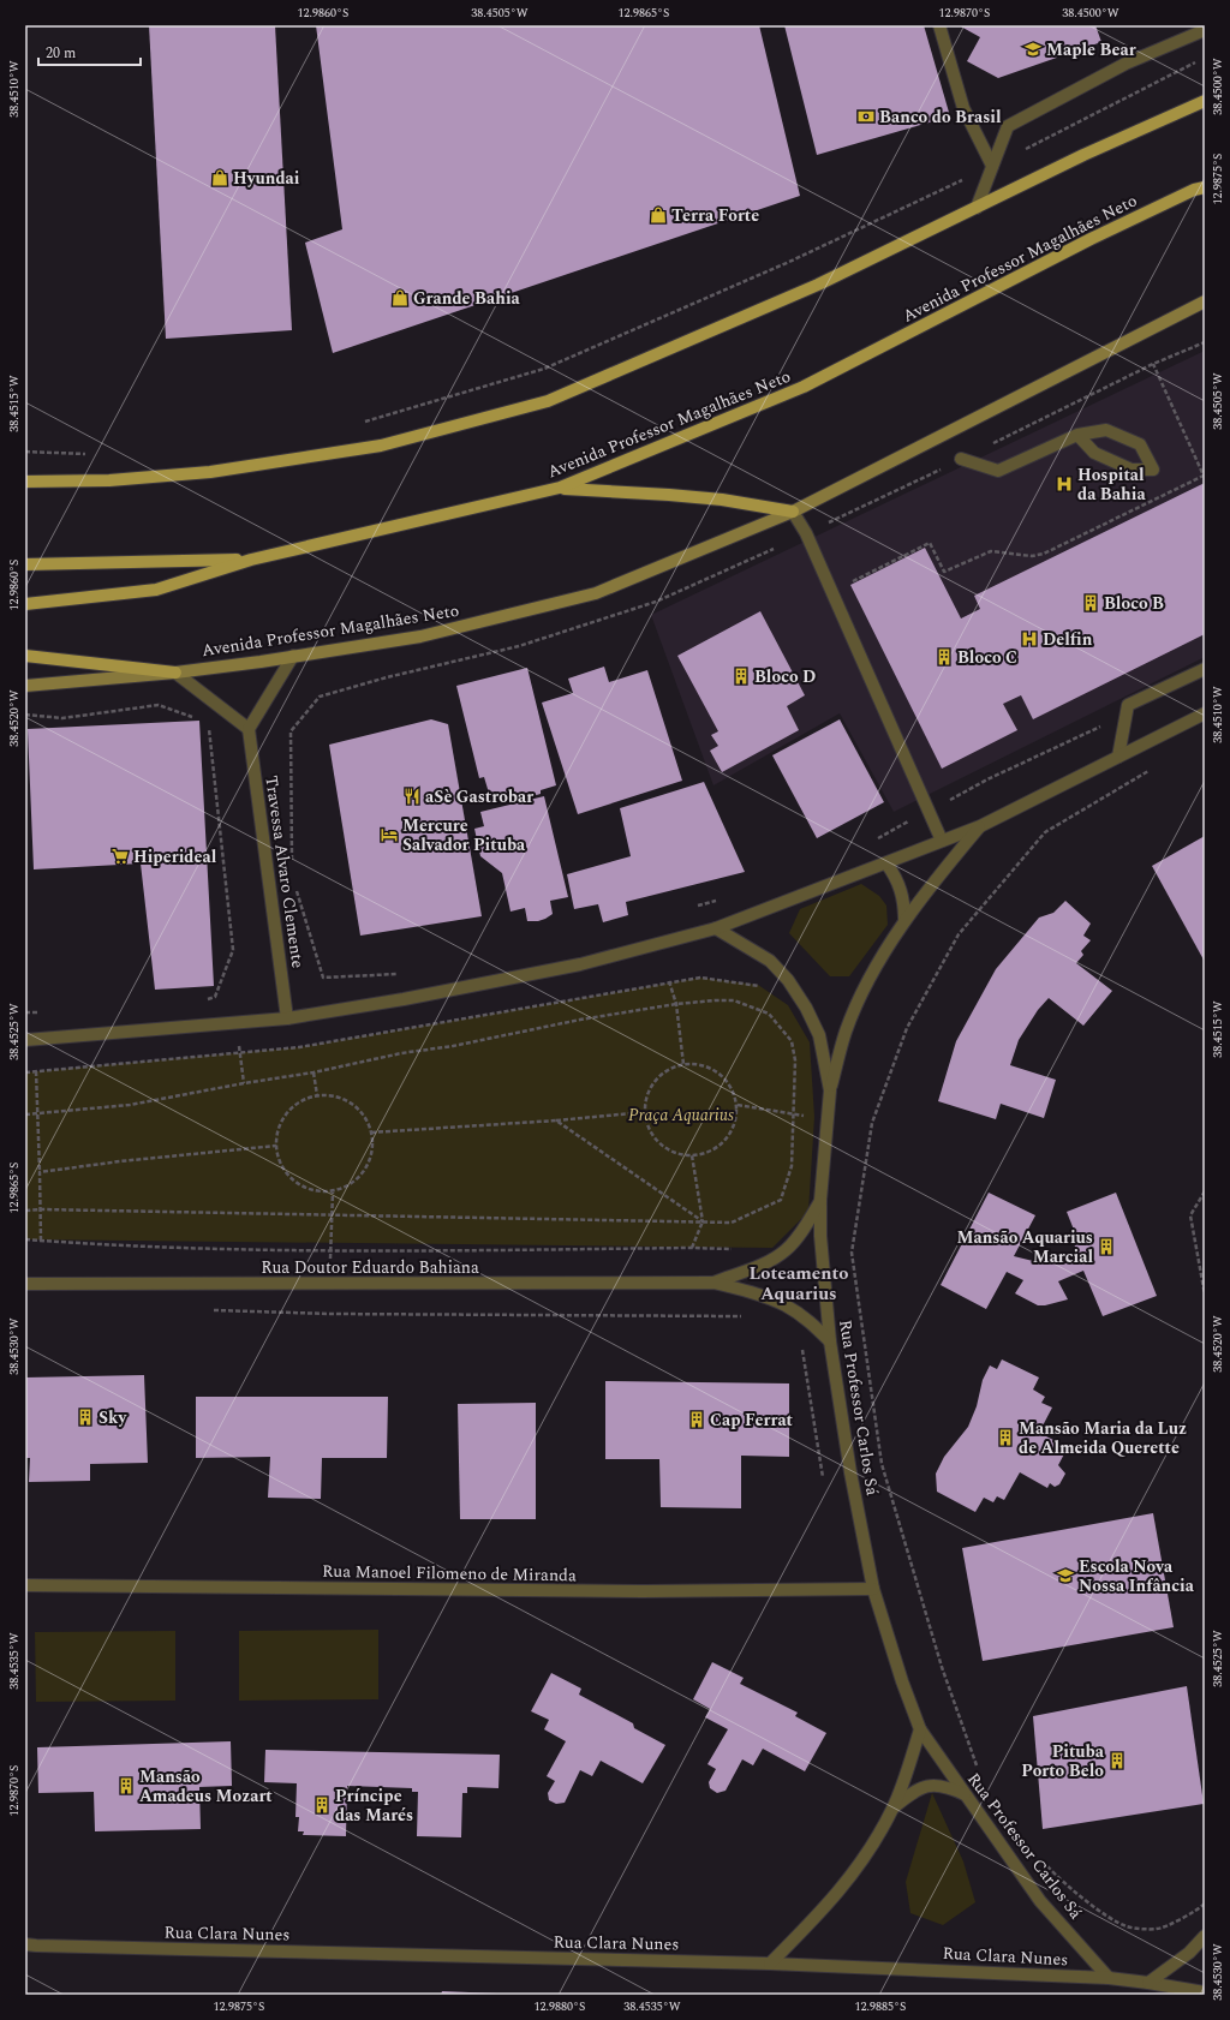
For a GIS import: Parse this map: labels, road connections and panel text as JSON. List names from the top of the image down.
{
  "streets": {
    "main road": ["Avenida Professor Magalhães Neto"],
    "street": [
      "Travessa Alvaro Clemente",
      "Rua Doutor Eduardo Bahiana",
      "Rua Professor Carlos Sá",
      "Rua Manoel Filomeno de Miranda",
      "Rua Clara Nunes"
    ]
  },
  "crossings": [
    ["Rua Doutor Eduardo Bahiana", "Rua Professor Carlos Sá"],
    ["Rua Professor Carlos Sá", "Rua Manoel Filomeno de Miranda"],
    ["Rua Professor Carlos Sá", "Rua Clara Nunes"]
  ],
  "districts": ["Loteamento Aquarius"],
  "parks": ["Praça Aquarius"],
  "places": {
    "school or university": ["Maple Bear", "Escola Nova Nossa Infância"],
    "bank": ["Banco do Brasil"],
    "shop": ["Hyundai", "Terra Forte", "Grande Bahia"],
    "hospital": ["Hospital da Bahia", "Delfin"],
    "building": [
      "Bloco B",
      "Bloco C",
      "Bloco D",
      "Mansão Aquarius Marcial",
      "Sky",
      "Cap Ferrat",
      "Mansão Maria da Luz de Almeida Querette",
      "Pituba Porto Belo",
      "Mansão Amadeus Mozart",
      "Príncipe das Marés"
    ],
    "restaurant": ["aSè Gastrobar"],
    "hotel": ["Mercure Salvador Pituba"],
    "supermarket": ["Hiperideal"]
  },
  "scale_bar": "20 m",
  "coordinates": [
    "12.9860°S",
    "38.4505°W",
    "12.9865°S",
    "12.9870°S",
    "38.4500°W",
    "38.4510°W",
    "12.9875°S",
    "38.4515°W",
    "38.4520°W",
    "38.4525°W",
    "38.4530°W",
    "38.4535°W",
    "12.9880°S",
    "12.9885°S"
  ]
}
